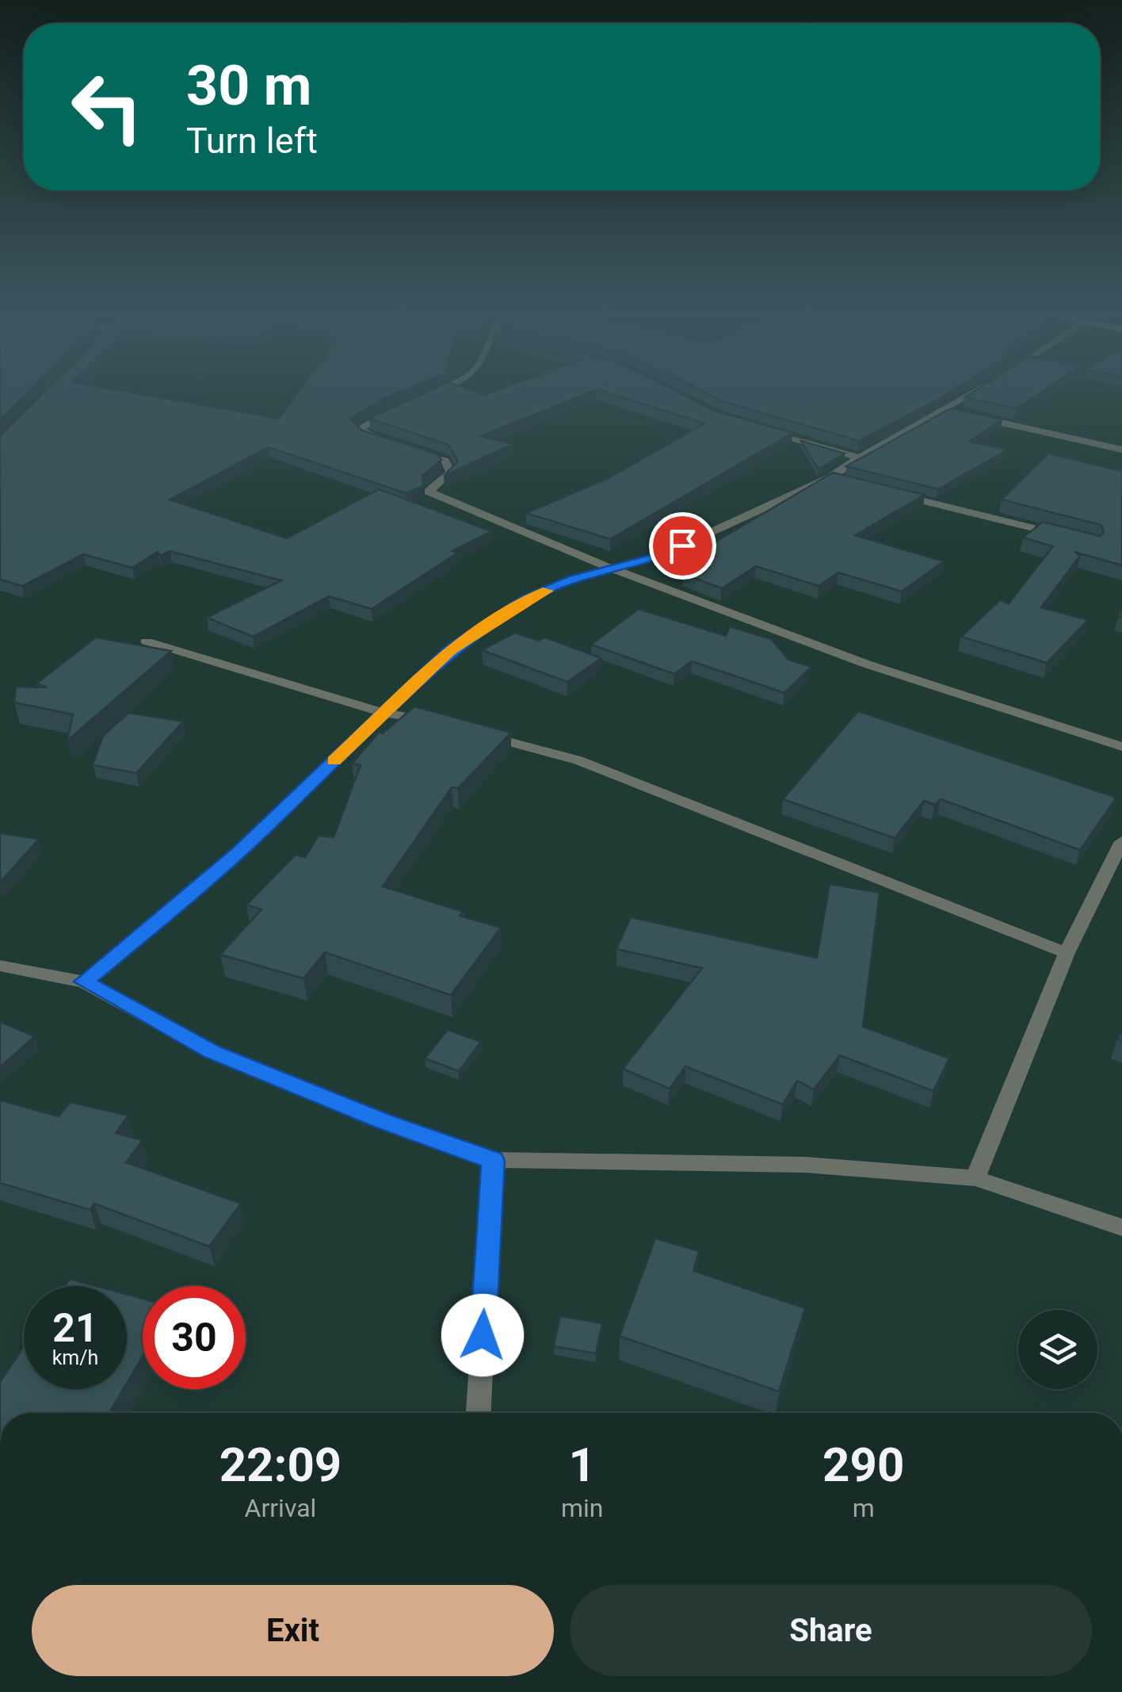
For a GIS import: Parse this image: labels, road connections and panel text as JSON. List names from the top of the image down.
{
  "page": {
    "turn": ["30 m", "Turn left"],
    "speed": "21 km/h",
    "limit": "30",
    "eta": [
      "22:09",
      "Arrival",
      "1",
      "min",
      "290",
      "m"
    ],
    "buttons": ["Exit", "Share"]
  }
}
